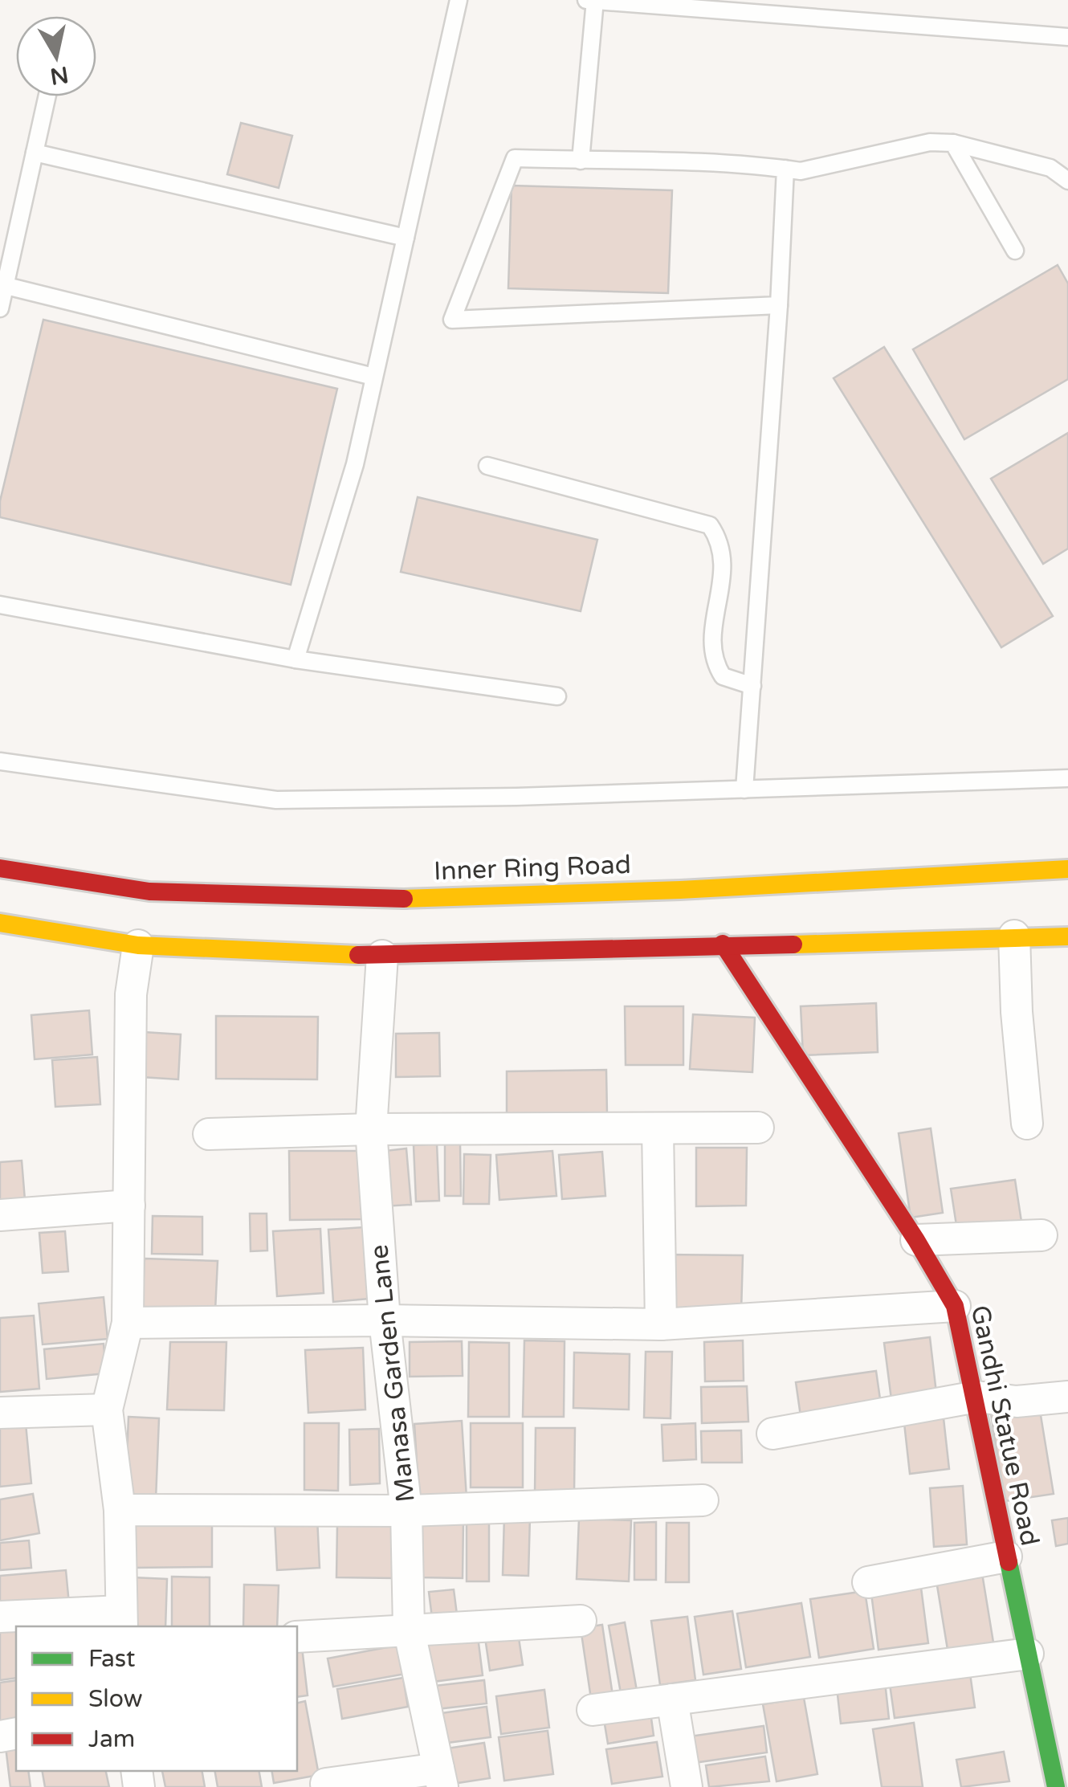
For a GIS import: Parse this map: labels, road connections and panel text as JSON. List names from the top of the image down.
{
  "streets": {
    "main road": ["Inner Ring Road", "Gandhi Statue Road"],
    "street": ["Manasa Garden Lane"]
  },
  "legend": ["Fast", "Slow", "Jam"],
  "north": "bottom"
}
